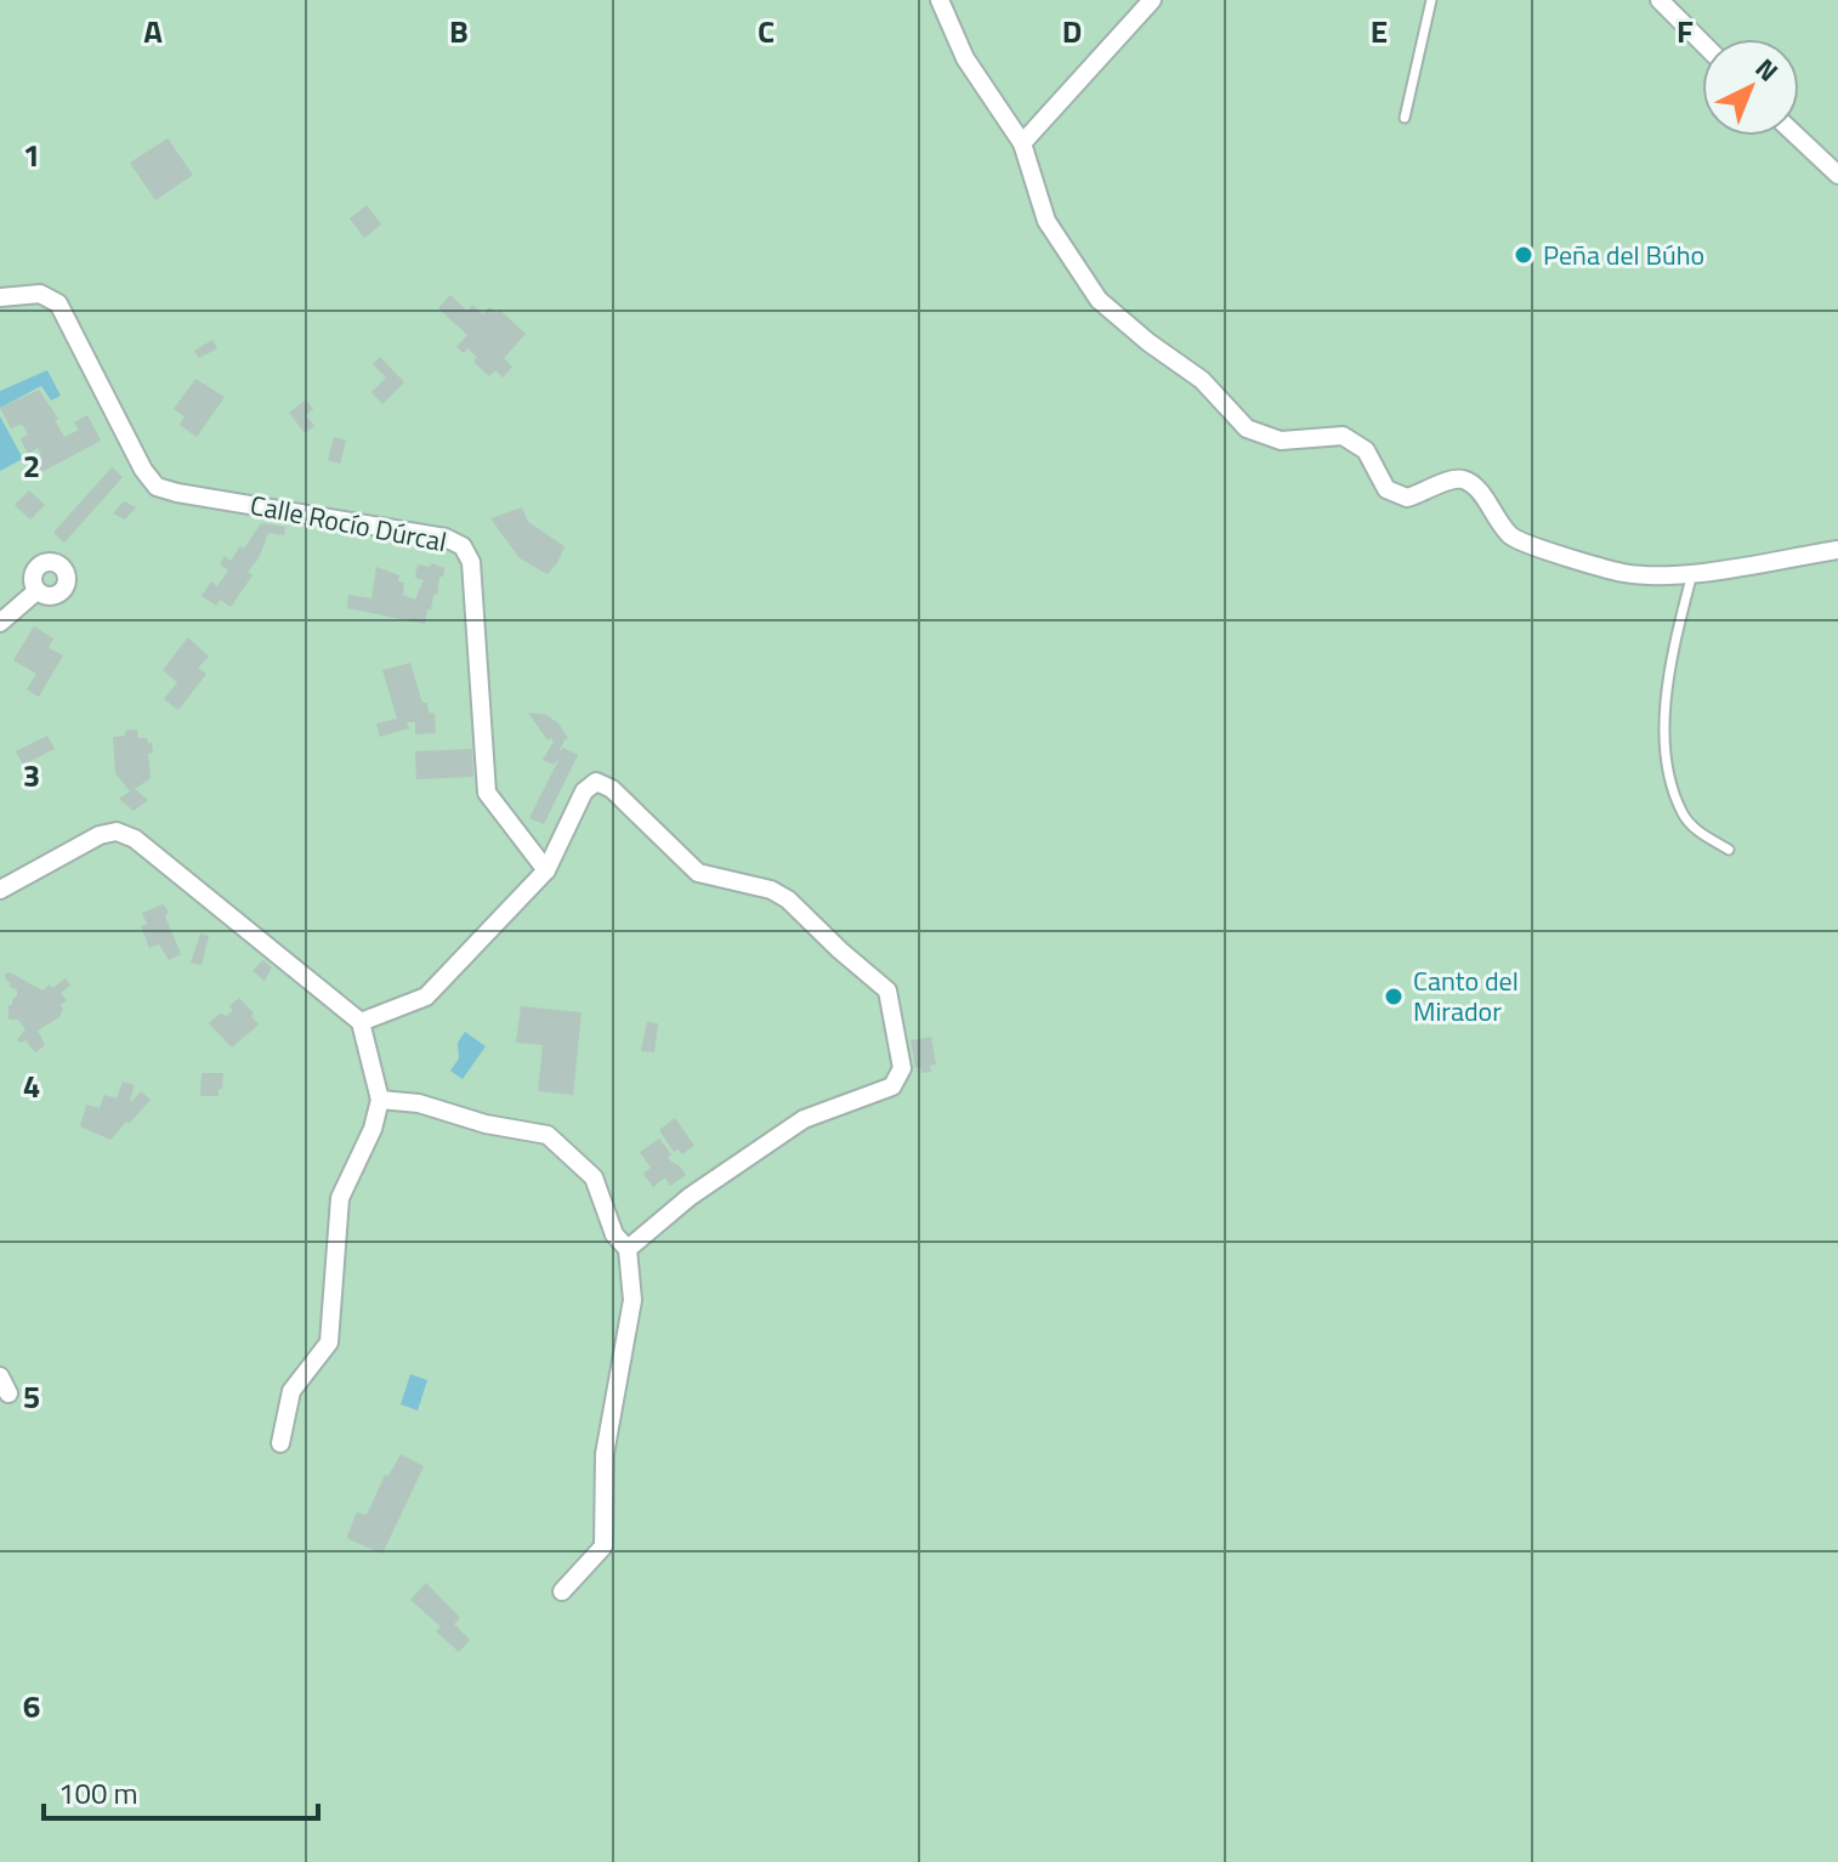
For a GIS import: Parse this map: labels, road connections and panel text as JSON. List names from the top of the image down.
{
  "streets": {
    "street": ["Calle Rocío Dúrcal"]
  },
  "places": ["Peña del Búho", "Canto del Mirador"],
  "scale_bar": "100 m",
  "north": "top right",
  "grid": {
    "columns": [
      "A",
      "B",
      "C",
      "D",
      "E",
      "F"
    ],
    "rows": [
      "1",
      "2",
      "3",
      "4",
      "5",
      "6"
    ]
  }
}
